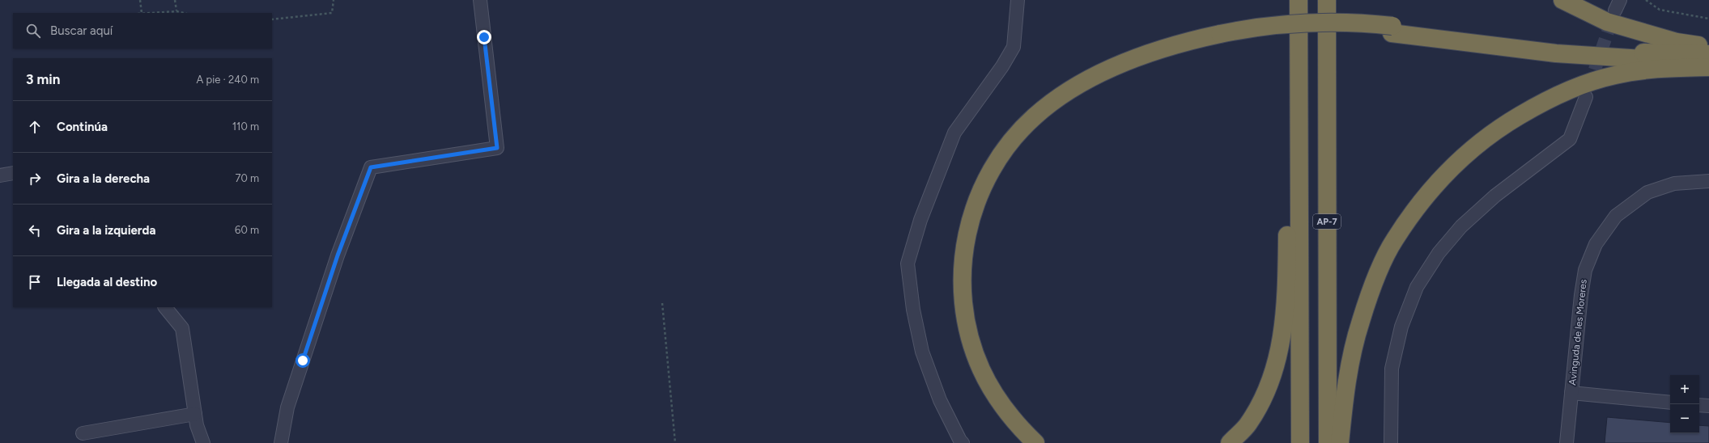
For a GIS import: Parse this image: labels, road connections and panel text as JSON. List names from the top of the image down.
{
  "streets": {
    "highway": ["AP-7"],
    "street": ["Avinguda de les Moreres"]
  },
  "page": {
    "search": "Buscar aquí",
    "heading": ["3 min", "A pie · 240 m"],
    "list": [
      ["Continúa", "110 m"],
      ["Gira a la derecha", "70 m"],
      ["Gira a la izquierda", "60 m"],
      "Llegada al destino"
    ],
    "map_buttons": ["+", "−"]
  }
}
